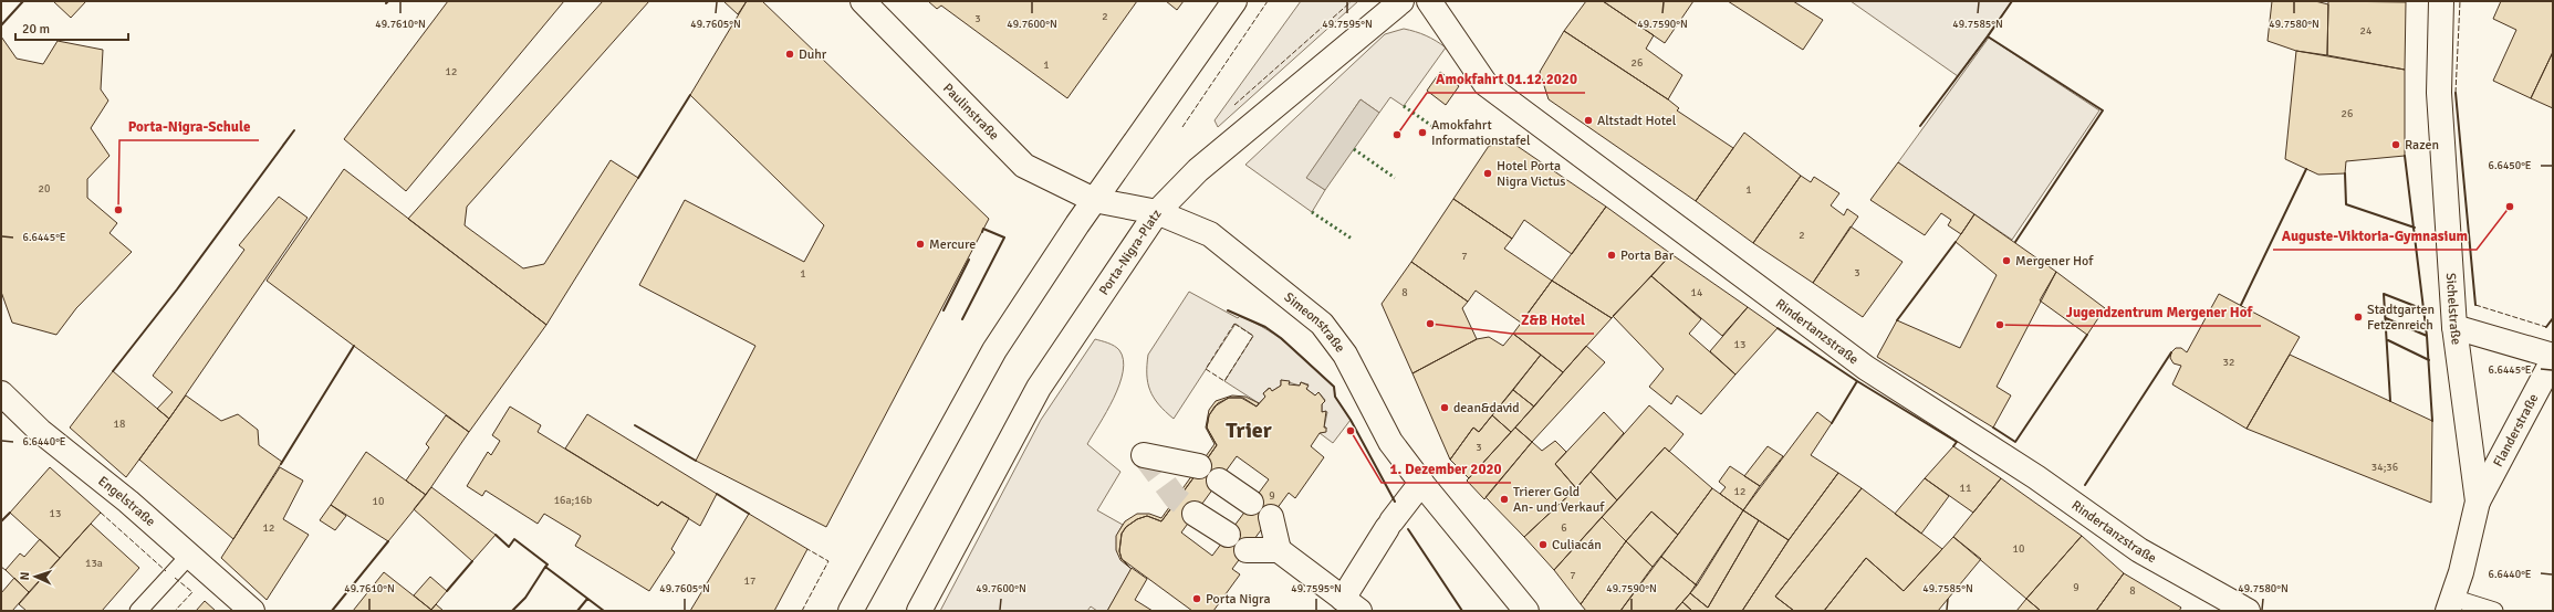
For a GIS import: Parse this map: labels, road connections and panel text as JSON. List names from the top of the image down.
{
  "streets": {
    "street": [
      "Paulinstraße",
      "Porta-Nigra-Platz",
      "Sichelstraße",
      "Simeonstraße",
      "Rindertanzstraße",
      "Flanderstraße",
      "Engelstraße"
    ]
  },
  "crossings": [
    ["Paulinstraße", "Porta-Nigra-Platz"],
    ["Paulinstraße", "Simeonstraße"],
    ["Porta-Nigra-Platz", "Simeonstraße"],
    ["Sichelstraße", "Flanderstraße"]
  ],
  "districts": ["Trier"],
  "places": [
    "Duhr",
    "Altstadt Hotel",
    "Amokfahrt Informationstafel",
    "Amokfahrt 01.12.2020",
    "Razen",
    "Hotel Porta Nigra Victus",
    "Auguste-Viktoria-Gymnasium",
    "Porta-Nigra-Schule",
    "Mercure",
    "Porta Bar",
    "Mergener Hof",
    "Stadtgarten Fetzenreich",
    "Z&B Hotel",
    "Jugendzentrum Mergener Hof",
    "dean&david",
    "1. Dezember 2020",
    "Trierer Gold An- und Verkauf",
    "Culiacán",
    "Porta Nigra"
  ],
  "house_numbers": [
    "2",
    "3",
    "24",
    "26",
    "1",
    "12",
    "26",
    "20",
    "1",
    "2",
    "7",
    "3",
    "1",
    "8",
    "14",
    "13",
    "32",
    "18",
    "3",
    "34;36",
    "11",
    "12",
    "9",
    "16a;16b",
    "10",
    "13",
    "12",
    "6",
    "10",
    "13a",
    "7",
    "17",
    "9",
    "8"
  ],
  "scale_bar": "20 m",
  "north": "left",
  "coordinates": [
    "49.7610°N",
    "49.7605°N",
    "49.7600°N",
    "49.7595°N",
    "49.7590°N",
    "49.7585°N",
    "49.7580°N",
    "6.6450°E",
    "6.6445°E",
    "6.6440°E"
  ]
}
